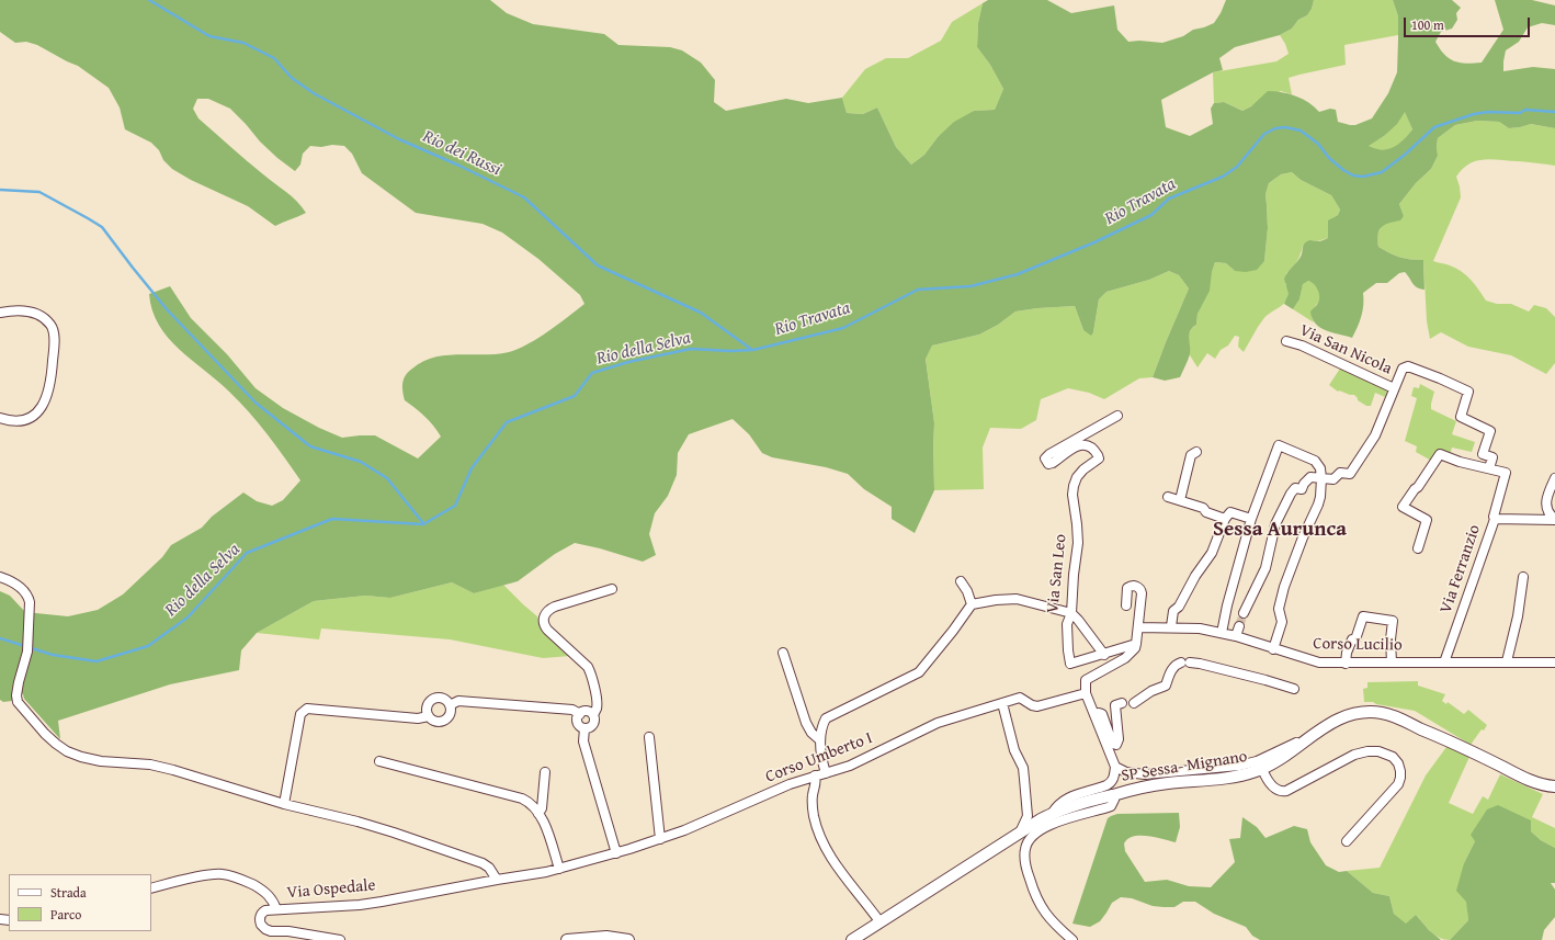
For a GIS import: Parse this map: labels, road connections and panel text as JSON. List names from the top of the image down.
{
  "streets": {
    "street": [
      "Via San Nicola",
      "Via Ferranzio",
      "Via San Leo",
      "Corso Lucilio",
      "Corso Umberto I",
      "SP Sessa- Mignano",
      "Via Ospedale"
    ]
  },
  "crossings": [
    ["Via Ferranzio", "Corso Lucilio"],
    ["Corso Umberto I", "Via Ospedale"]
  ],
  "districts": ["Sessa Aurunca"],
  "water": ["Rio dei Russi", "Rio Travata", "Rio della Selva"],
  "legend": ["Strada", "Parco"],
  "scale_bar": "100 m"
}
